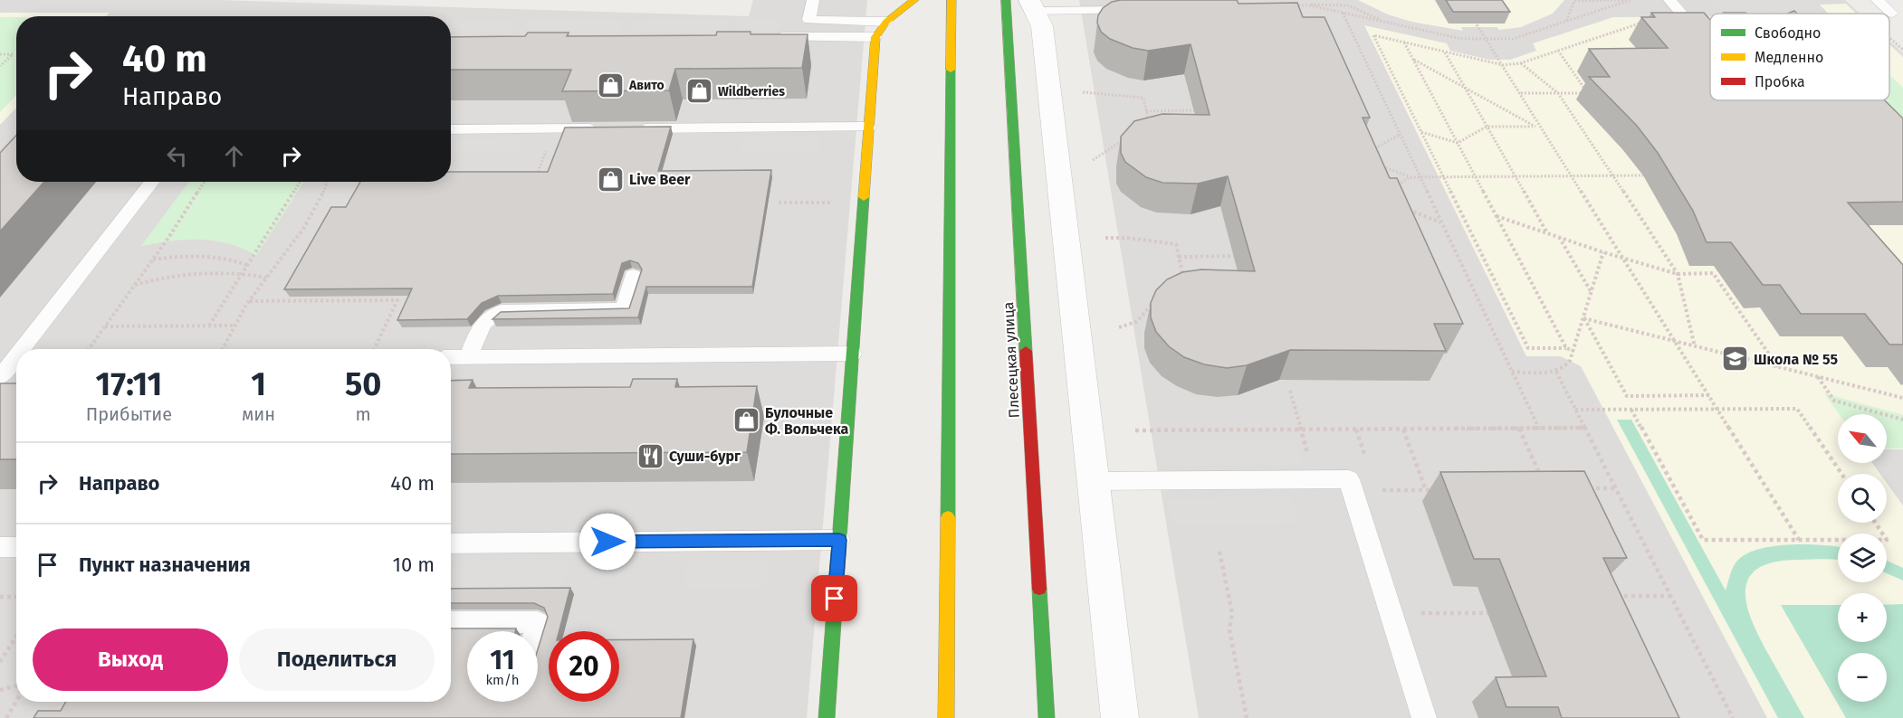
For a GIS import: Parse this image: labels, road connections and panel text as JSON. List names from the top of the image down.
{
  "streets": {
    "main road": ["Плесецкая улица"]
  },
  "places": {
    "shop": [
      "Авито",
      "Wildberries",
      "Live Beer",
      "Булочные Ф. Вольчека"
    ],
    "school or university": ["Школа № 55"],
    "restaurant": ["Суши-бург"]
  },
  "legend": ["Свободно", "Медленно", "Пробка"],
  "north": "top left",
  "page": {
    "turn": ["40 m", "Направо"],
    "eta": [
      "17:11",
      "Прибытие",
      "1",
      "мин",
      "50",
      "m"
    ],
    "map_buttons": ["+", "−"],
    "list": [
      {
        "name": "Направо",
        "value": "40 m"
      },
      {
        "name": "Пункт назначения",
        "value": "10 m"
      }
    ],
    "buttons": ["Выход", "Поделиться"],
    "speed": "11 km/h",
    "limit": "20"
  }
}
